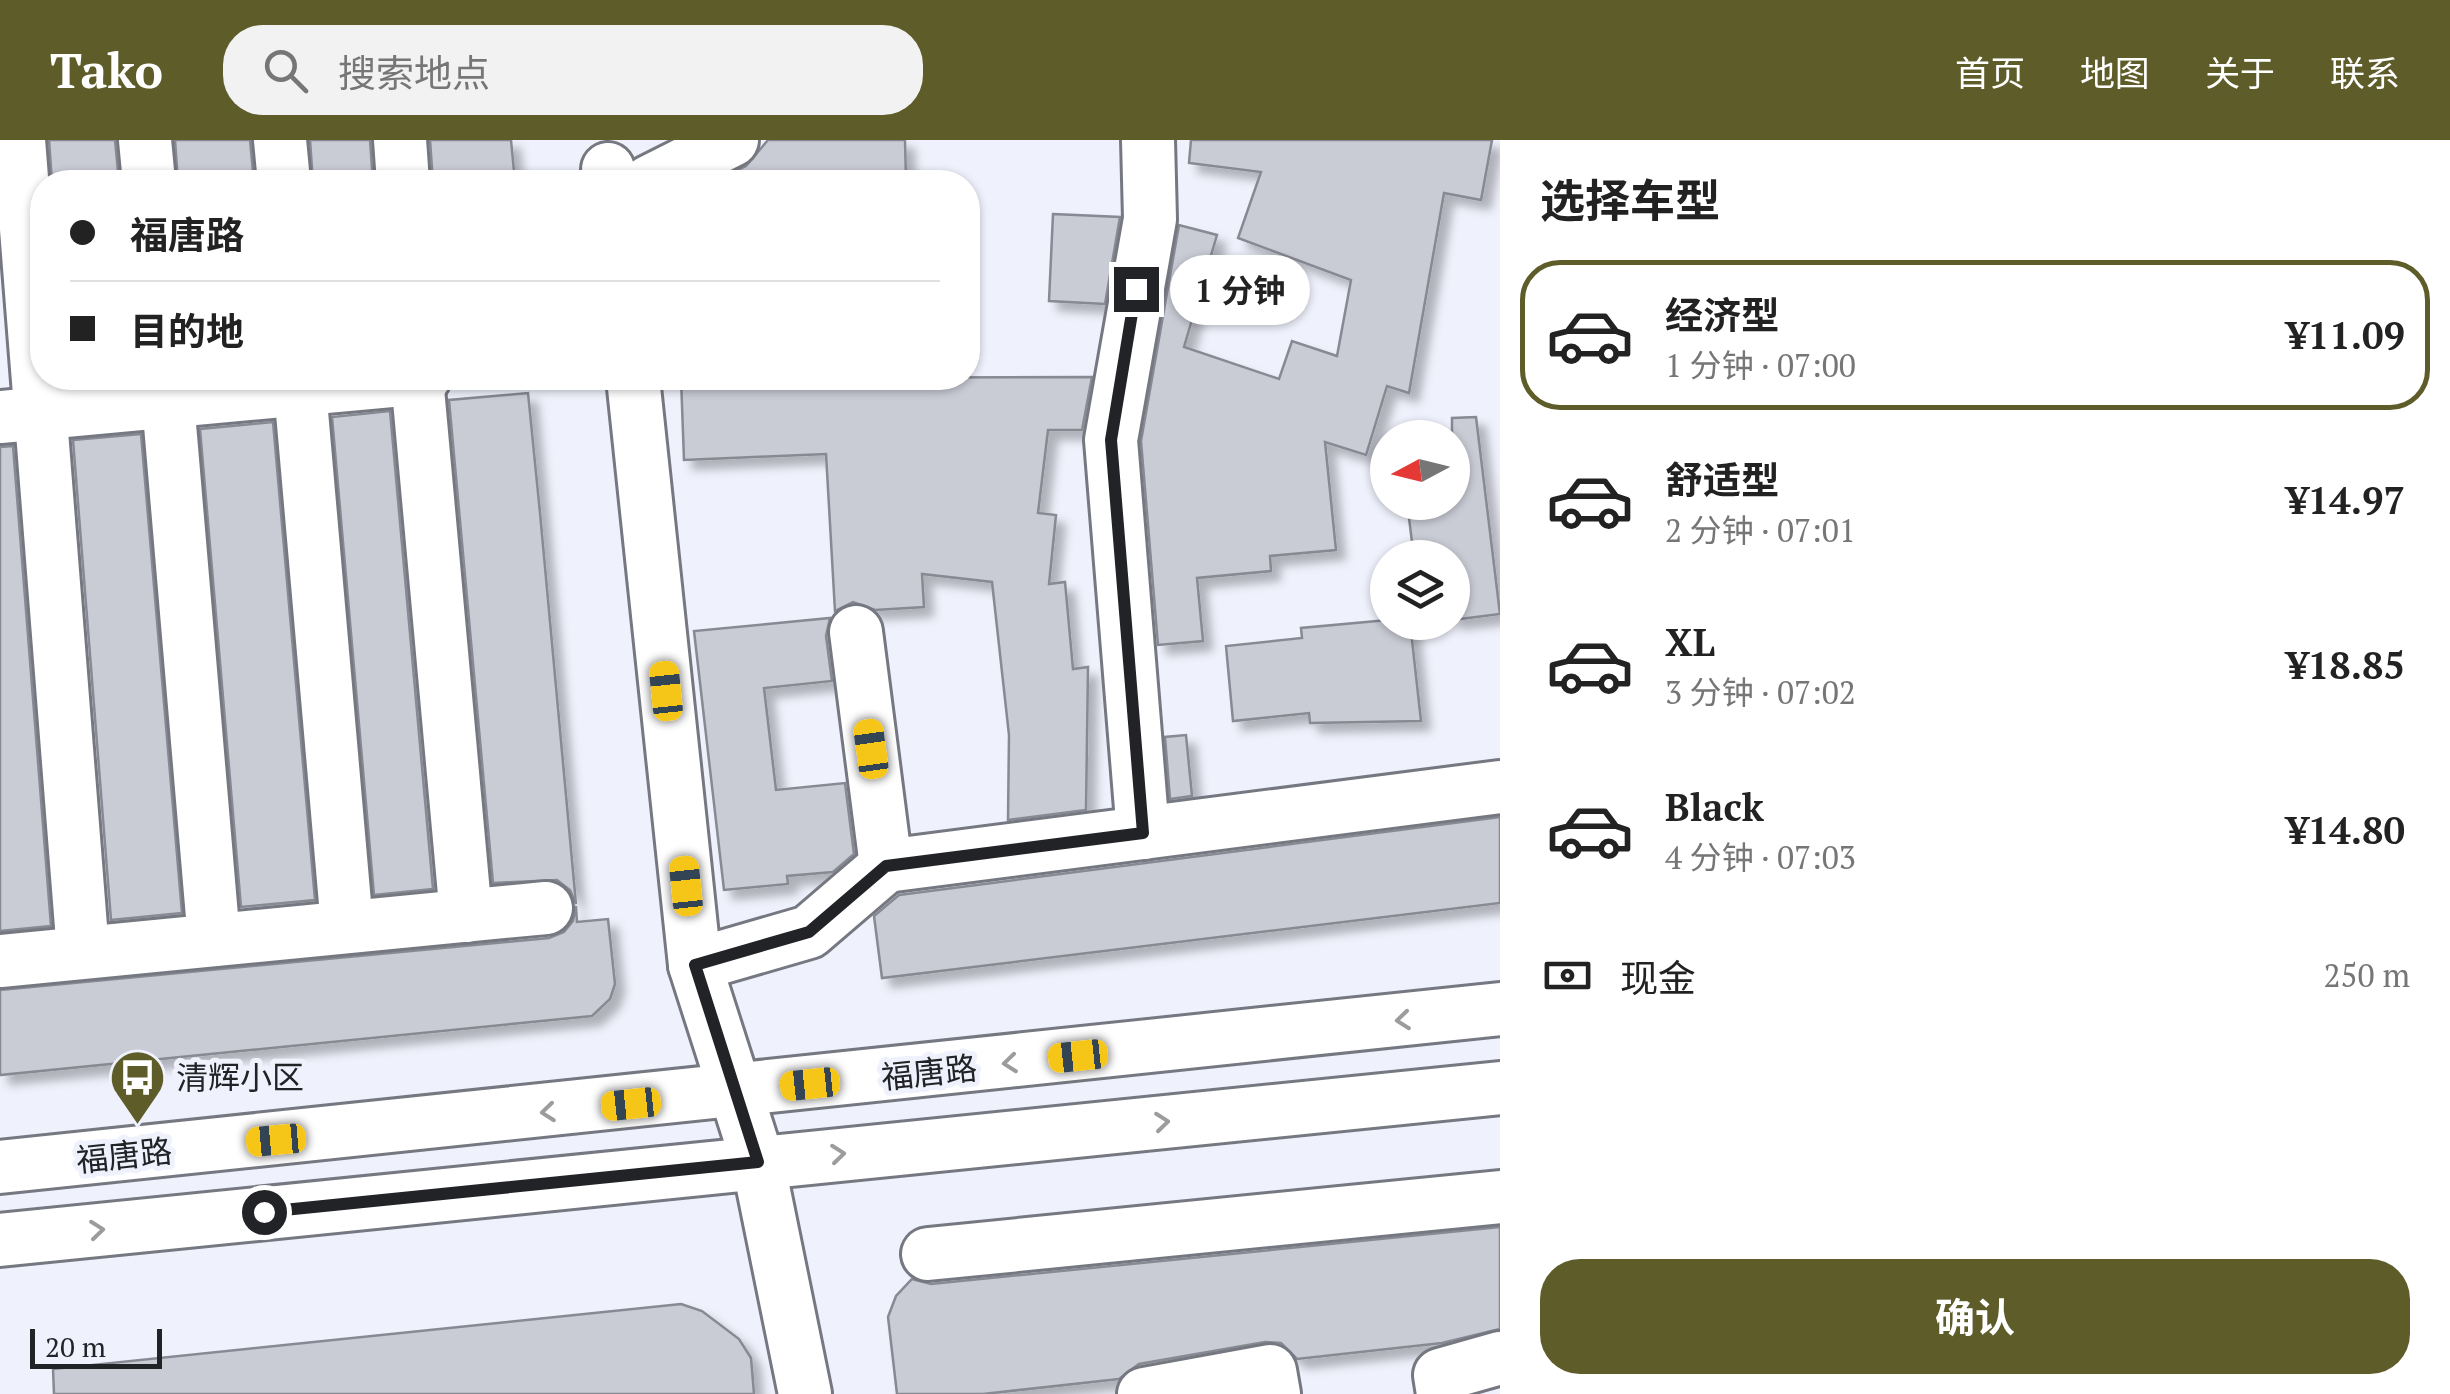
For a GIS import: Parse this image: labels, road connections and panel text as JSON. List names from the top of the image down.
{
  "streets": {
    "street": ["福唐路"]
  },
  "places": {
    "bus stop": ["清辉小区"]
  },
  "scale_bar": "20 m",
  "north": "left",
  "page": {
    "header": "Tako",
    "search": "搜索地点",
    "nav": [
      "首页",
      "地图",
      "关于",
      "联系"
    ],
    "heading": "选择车型",
    "banner": ["福唐路", "目的地"],
    "bubble": "1 分钟",
    "list": [
      {
        "name": "经济型",
        "note": "1 分钟 · 07:00",
        "value": "¥11.09"
      },
      {
        "name": "舒适型",
        "note": "2 分钟 · 07:01",
        "value": "¥14.97"
      },
      {
        "name": "XL",
        "note": "3 分钟 · 07:02",
        "value": "¥18.85"
      },
      {
        "name": "Black",
        "note": "4 分钟 · 07:03",
        "value": "¥14.80"
      }
    ],
    "pay": ["现金", "250 m"],
    "buttons": "确认",
    "scale": "20 m"
  }
}
